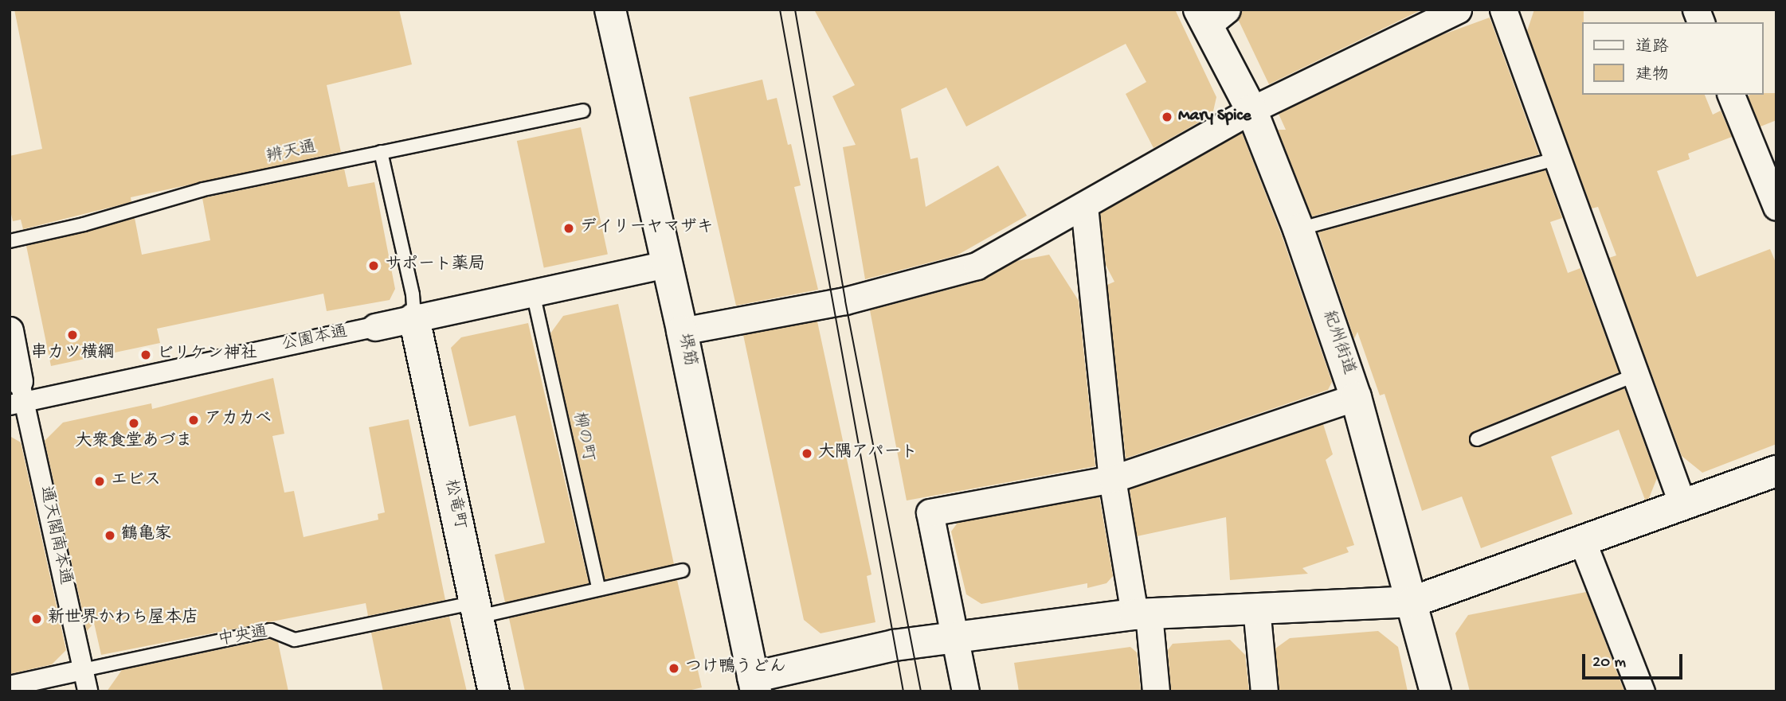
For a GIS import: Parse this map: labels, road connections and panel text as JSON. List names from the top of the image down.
{
  "streets": {
    "street": [
      "公園本通",
      "紀州街道",
      "堺筋",
      "松竜町",
      "通天閣南本通",
      "中央通"
    ],
    "lane": ["辨天通", "柳の町"]
  },
  "crossings": [
    ["公園本通", "堺筋"],
    ["公園本通", "柳の町"],
    ["公園本通", "松竜町"],
    ["公園本通", "通天閣南本通"],
    ["柳の町", "中央通"],
    ["松竜町", "中央通"],
    ["通天閣南本通", "中央通"]
  ],
  "places": [
    "Mary Spice",
    "デイリーヤマザキ",
    "サポート薬局",
    "串カツ横綱",
    "ビリケン神社",
    "アカカベ",
    "大衆食堂あづま",
    "大隅アパート",
    "エビス",
    "鶴亀家",
    "新世界かわち屋本店",
    "つけ鴨うどん"
  ],
  "legend": ["道路", "建物"],
  "scale_bar": "20 m"
}
